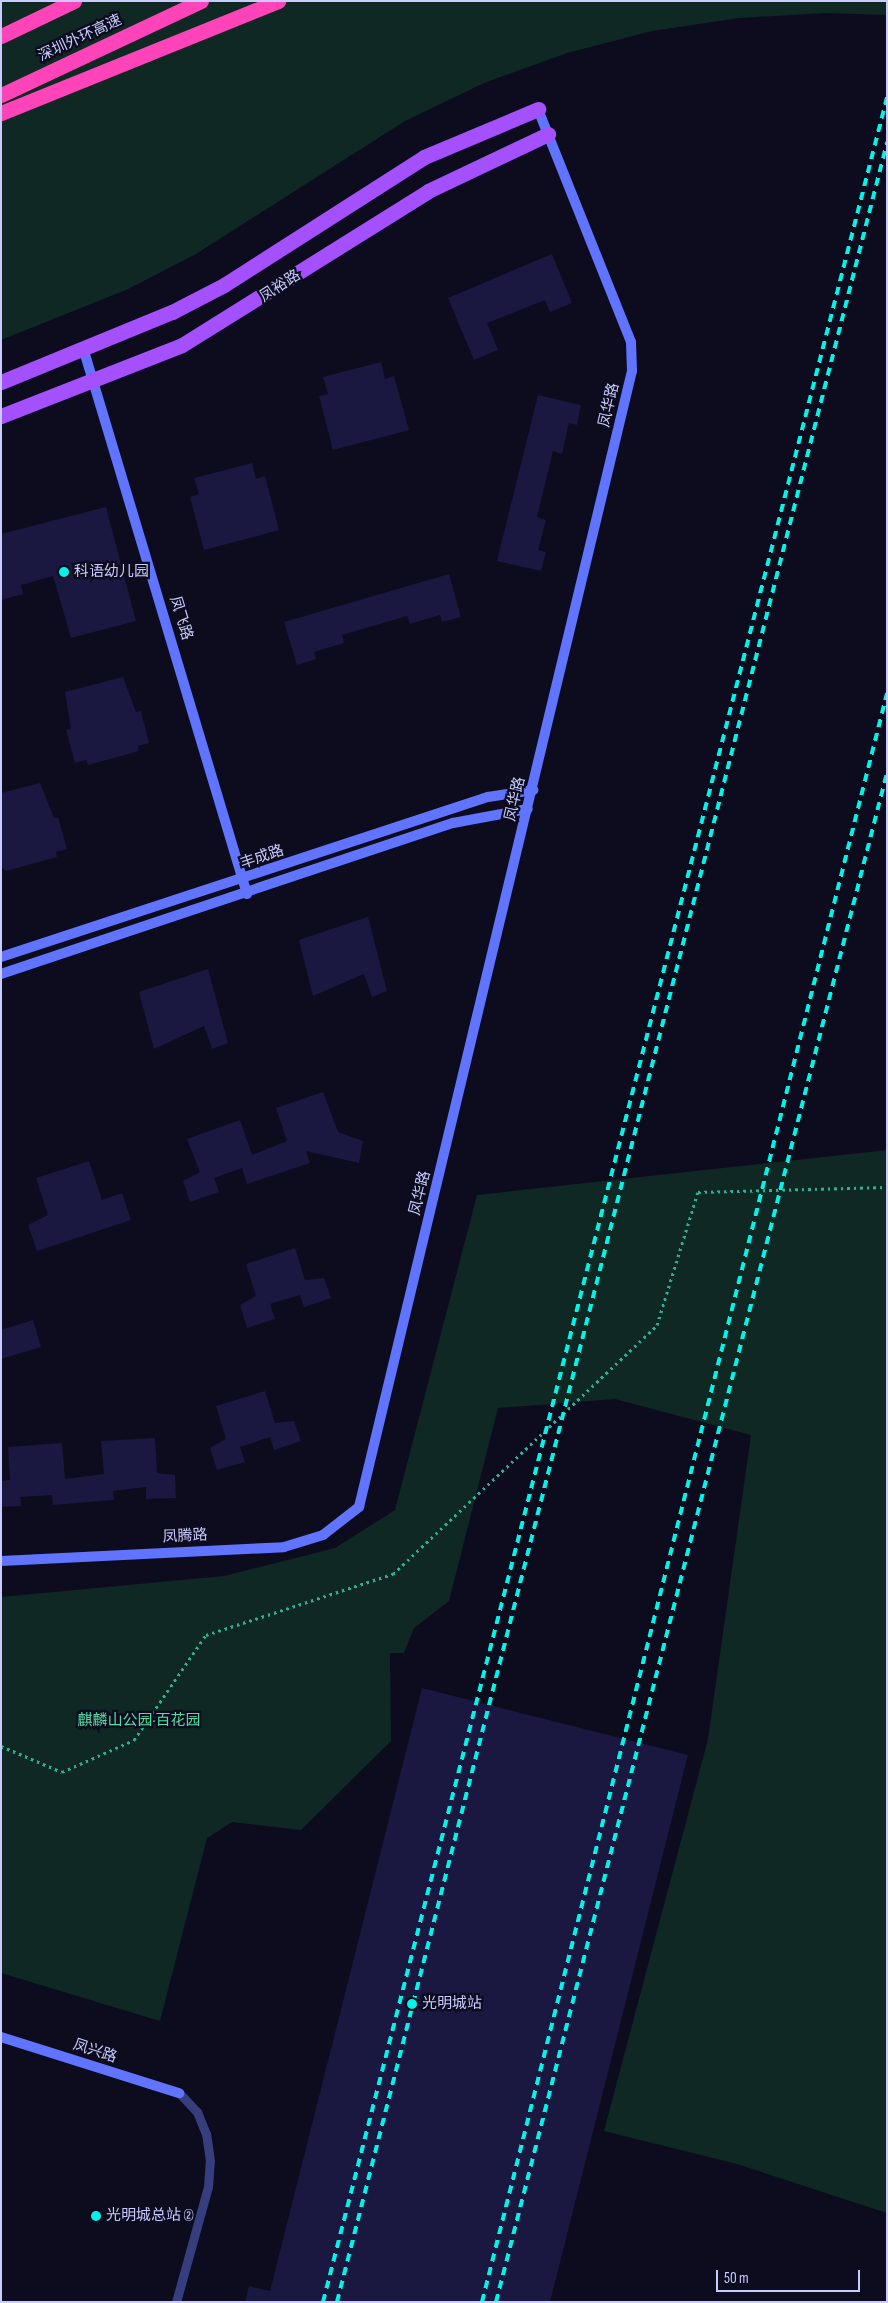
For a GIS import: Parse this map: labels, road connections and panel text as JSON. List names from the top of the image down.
{
  "streets": {
    "highway": ["深圳外环高速"],
    "main road": ["凤裕路"],
    "street": [
      "凤华路",
      "凤飞路",
      "丰成路",
      "凤腾路",
      "凤兴路"
    ]
  },
  "crossings": [
    ["凤裕路", "凤华路"],
    ["凤裕路", "凤飞路"],
    ["凤华路", "丰成路"],
    ["凤华路", "凤腾路"],
    ["凤飞路", "丰成路"]
  ],
  "parks": ["麒麟山公园·百花园"],
  "places": ["科语幼儿园", "光明城站", "光明城总站 ②"],
  "scale_bar": "50 m"
}
